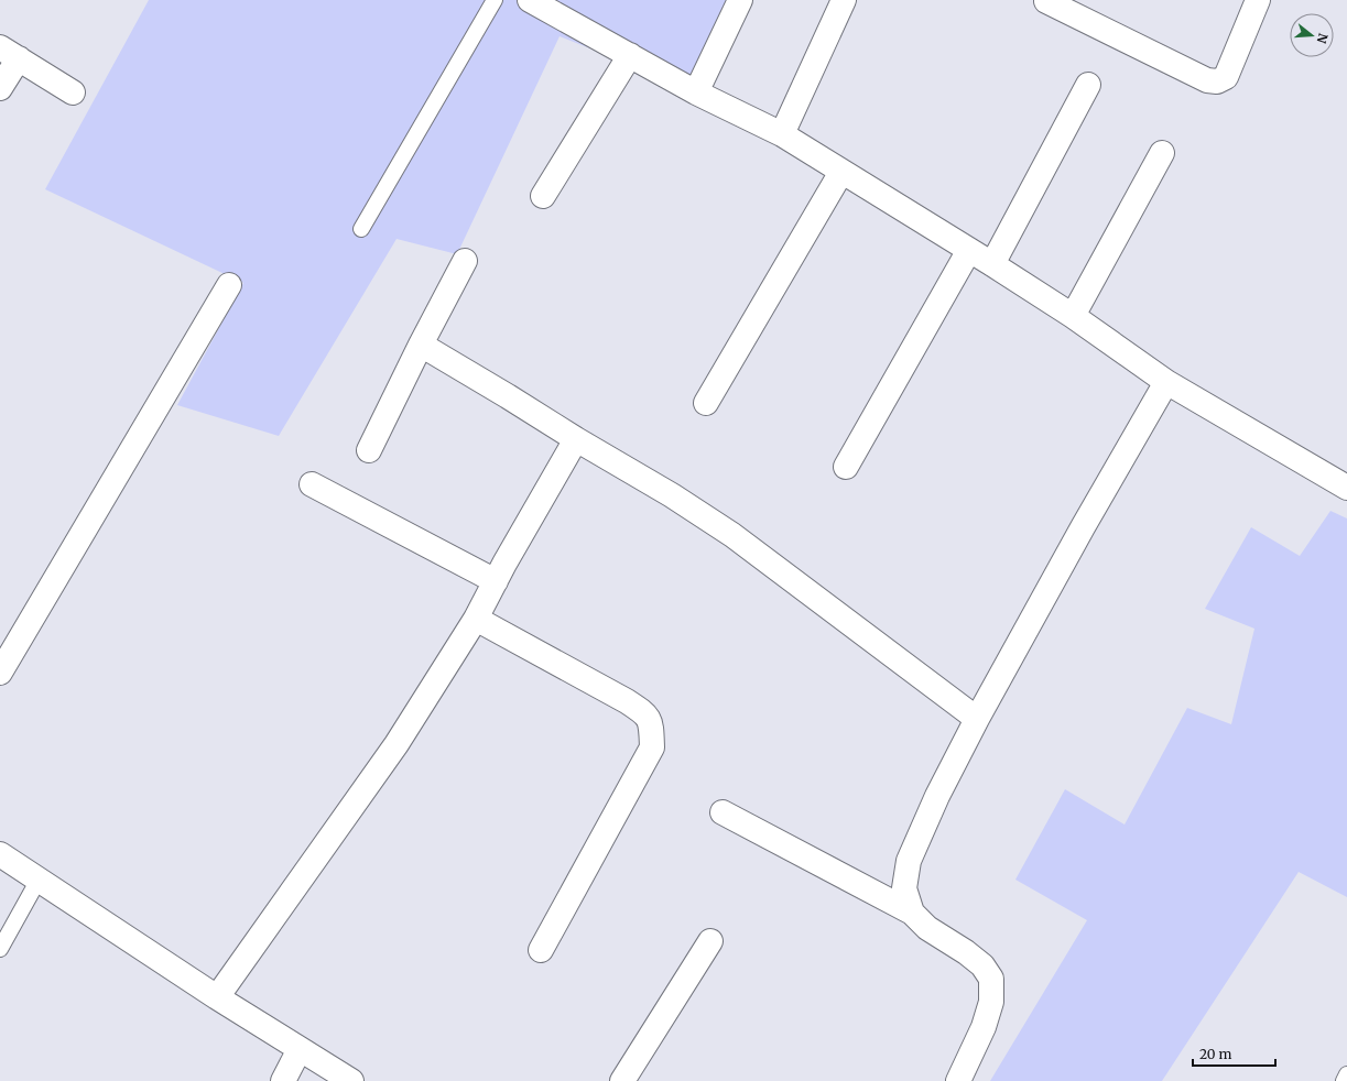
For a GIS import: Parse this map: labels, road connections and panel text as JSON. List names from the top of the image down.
{
  "scale_bar": "20 m",
  "north": "right"
}
